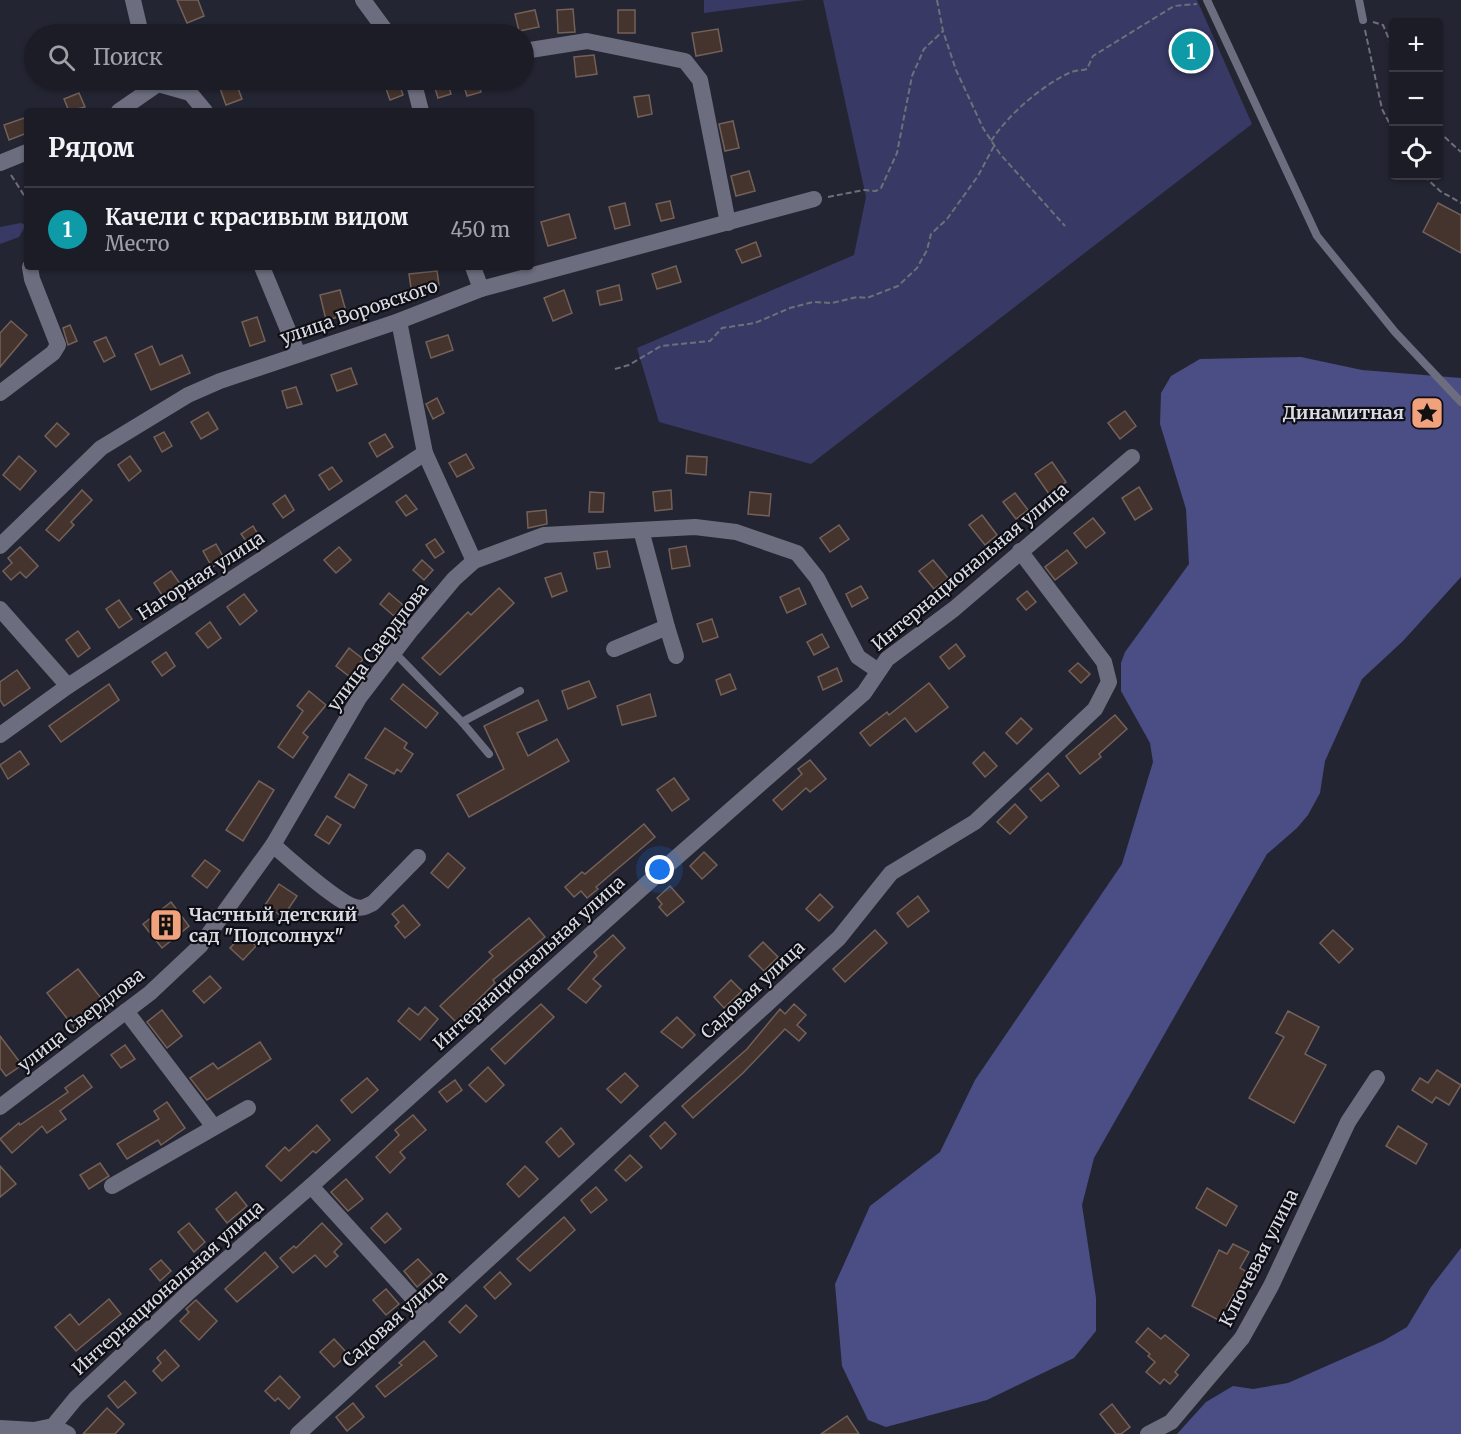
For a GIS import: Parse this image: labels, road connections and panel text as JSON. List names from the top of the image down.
{
  "streets": {
    "street": [
      "улица Воровского",
      "Интернациональная улица",
      "Нагорная улица",
      "улица Свердлова",
      "Садовая улица",
      "Ключевая улица"
    ]
  },
  "crossings": [
    ["Интернациональная улица", "улица Свердлова"],
    ["Интернациональная улица", "Садовая улица"]
  ],
  "places": {
    "place": ["Динамитная"],
    "building": ["Частный детский сад \"Подсолнух\""]
  },
  "page": {
    "map_buttons": ["+", "−"],
    "search": "Поиск",
    "pins": "1",
    "heading": "Рядом",
    "list": [
      {
        "mark": "1",
        "name": "Качели с красивым видом",
        "note": "Место",
        "value": "450 m"
      }
    ]
  }
}
